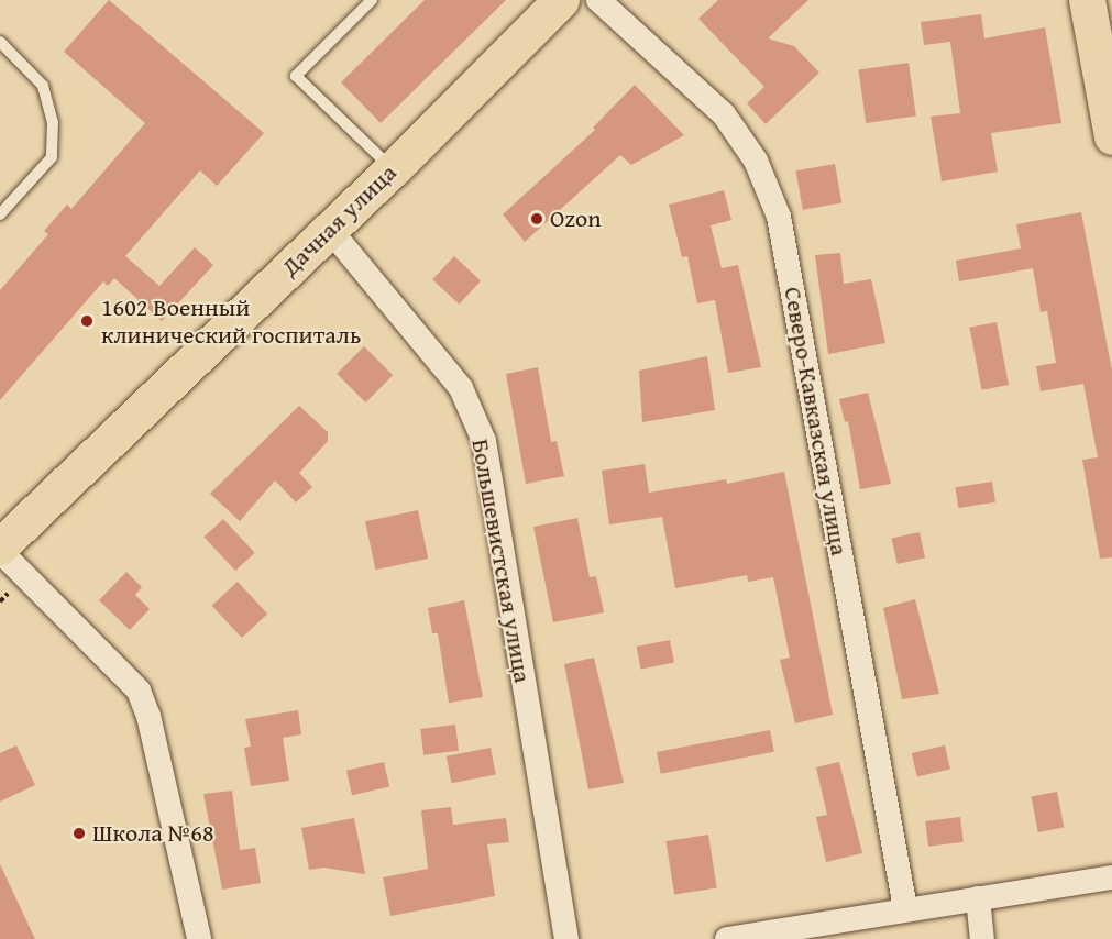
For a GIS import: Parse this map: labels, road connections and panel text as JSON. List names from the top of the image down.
{
  "streets": {
    "main road": ["Дачная улица"],
    "street": ["Северо-Кавказская улица", "Большевистская улица"]
  },
  "crossings": [
    ["Дачная улица", "Большевистская улица"]
  ],
  "places": ["Ozon", "1602 Военный клинический госпиталь", "Школа №68"]
}
